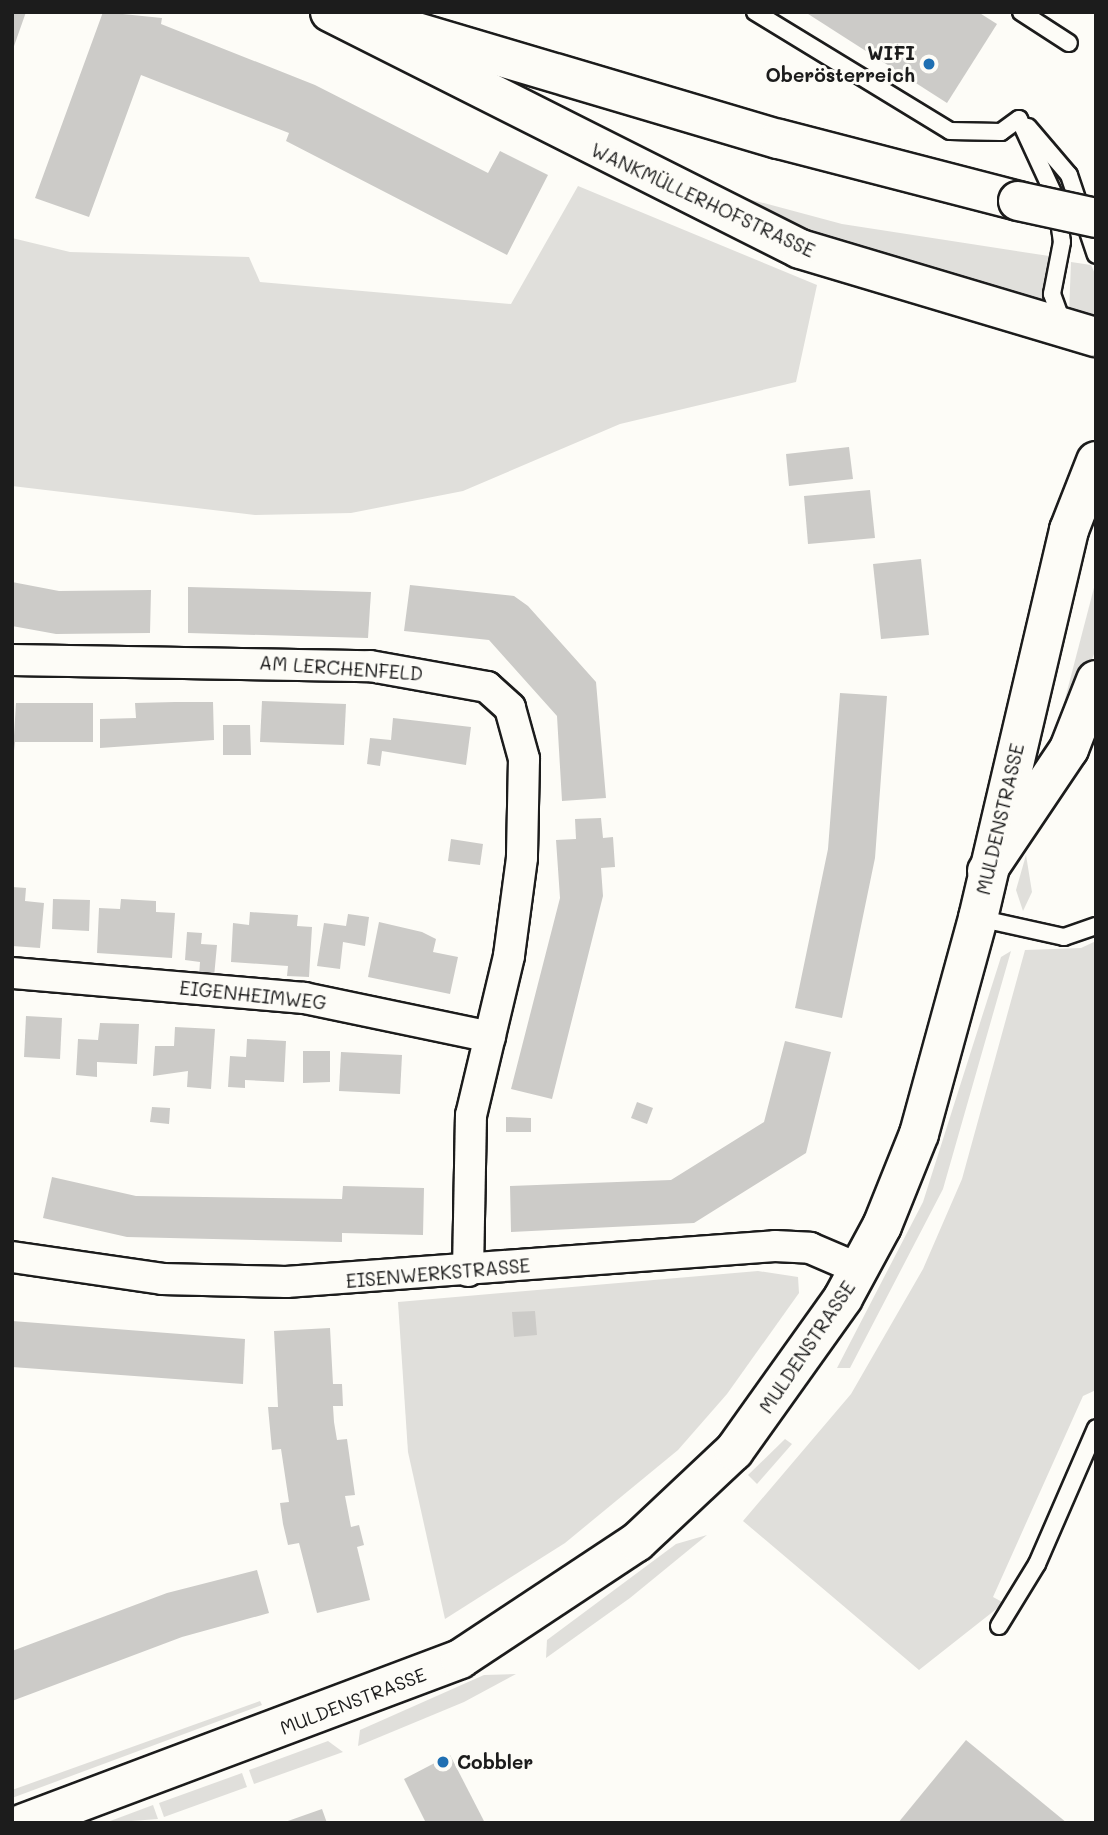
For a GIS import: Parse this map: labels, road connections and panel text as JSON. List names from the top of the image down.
{
  "streets": {
    "main road": ["WANKMÜLLERHOFSTRASSE", "MULDENSTRASSE"],
    "street": ["AM LERCHENFELD", "EIGENHEIMWEG", "EISENWERKSTRASSE"]
  },
  "crossings": [
    ["AM LERCHENFELD", "EIGENHEIMWEG"],
    ["AM LERCHENFELD", "EISENWERKSTRASSE"],
    ["MULDENSTRASSE", "EISENWERKSTRASSE"]
  ],
  "places": ["WIFI Oberösterreich", "Cobbler"]
}
